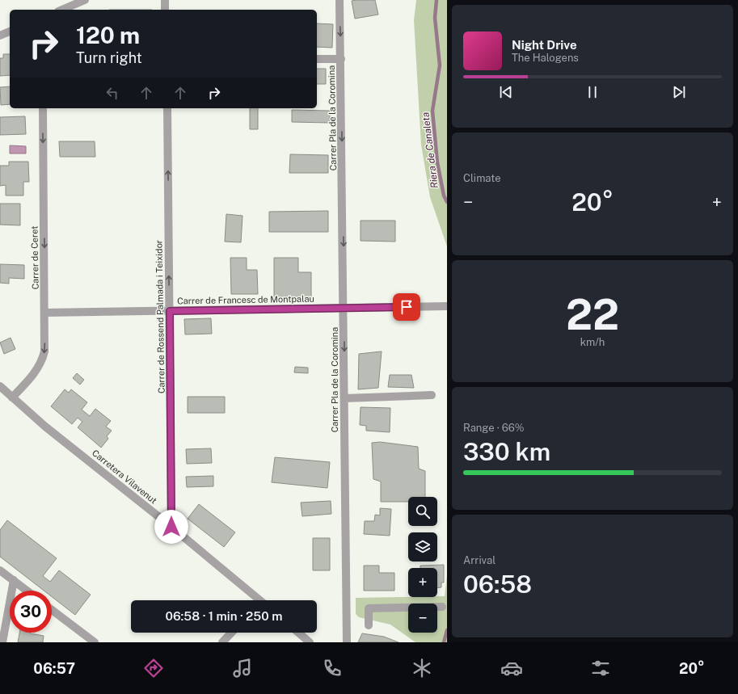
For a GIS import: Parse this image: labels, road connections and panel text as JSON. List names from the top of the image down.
{
  "streets": {
    "street": [
      "Carrer Pla de la Coromina",
      "Carrer de Ceret",
      "Carrer de Francesc de Montpalau",
      "Carrer de Rossend Palmada i Teixidor",
      "Carretera Vilavenut"
    ]
  },
  "crossings": [
    ["Carrer Pla de la Coromina", "Carrer de Francesc de Montpalau"],
    ["Carrer de Ceret", "Carrer de Francesc de Montpalau"],
    ["Carrer de Ceret", "Carretera Vilavenut"],
    ["Carrer de Francesc de Montpalau", "Carrer de Rossend Palmada i Teixidor"],
    ["Carrer de Rossend Palmada i Teixidor", "Carretera Vilavenut"]
  ],
  "one_way": ["Carrer Pla de la Coromina", "Carrer de Ceret", "Carrer de Rossend Palmada i Teixidor"],
  "water": ["Riera de Canaleta"],
  "page": {
    "turn": ["120 m", "Turn right"],
    "song": ["Night Drive", "The Halogens"],
    "tile": [
      "Climate",
      ["22", "km/h"],
      ["Range · 66%", "330 km"],
      ["Arrival", "06:58"]
    ],
    "heat": ["−", "20°", "+"],
    "map_buttons": ["+", "−"],
    "limit": "30",
    "trip": "06:58 · 1 min · 250 m",
    "tabs": ["06:57", "20°"]
  }
}
